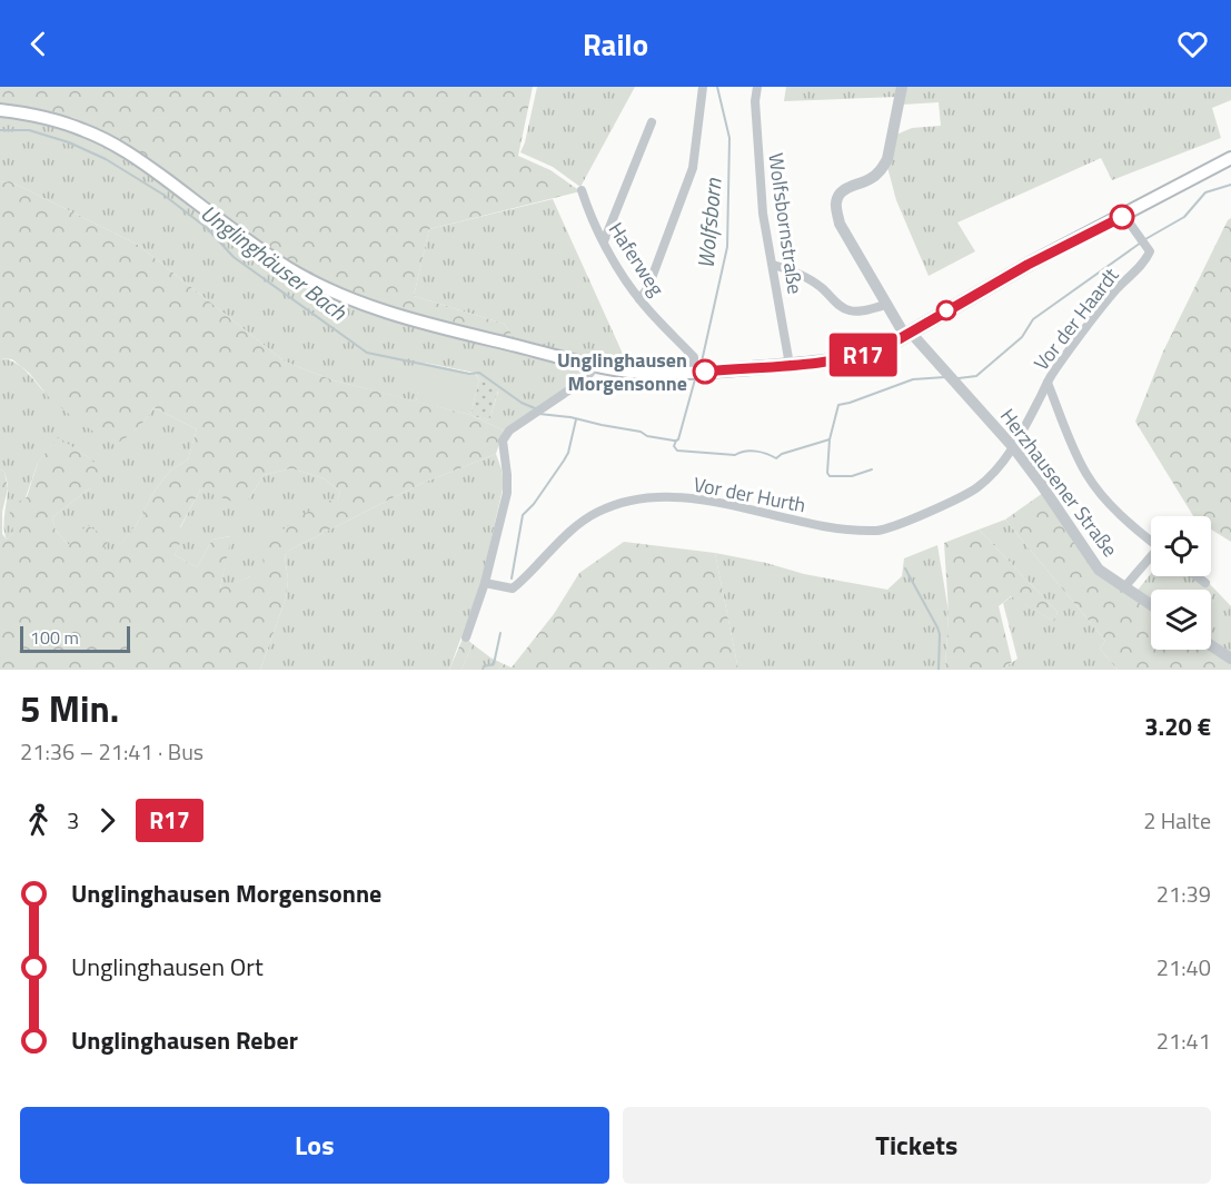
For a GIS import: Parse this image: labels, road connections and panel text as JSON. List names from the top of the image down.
{
  "streets": {
    "street": [
      "Wolfsbornstraße",
      "Haferweg",
      "Vor der Haardt",
      "Herzhausener Straße",
      "Vor der Hurth"
    ]
  },
  "crossings": [
    ["Vor der Haardt", "Herzhausener Straße"],
    ["Vor der Haardt", "Vor der Hurth"],
    ["Herzhausener Straße", "Vor der Hurth"]
  ],
  "water": ["Wolfsborn", "Unglinghäuser Bach"],
  "places": ["Unglinghausen Morgensonne"],
  "lines": ["bus line R17"],
  "scale_bar": "100 m",
  "page": {
    "header": "Railo",
    "on_map": "R17",
    "scale": "100 m",
    "heading": ["5 Min.", "21:36 – 21:41 · Bus", "3.20 €"],
    "legs": ["3", "R17", "2 Halte"],
    "list": [
      {
        "name": "Unglinghausen Morgensonne",
        "value": "21:39"
      },
      {
        "name": "Unglinghausen Ort",
        "value": "21:40"
      },
      {
        "name": "Unglinghausen Reber",
        "value": "21:41"
      }
    ],
    "buttons": ["Los", "Tickets"]
  }
}
